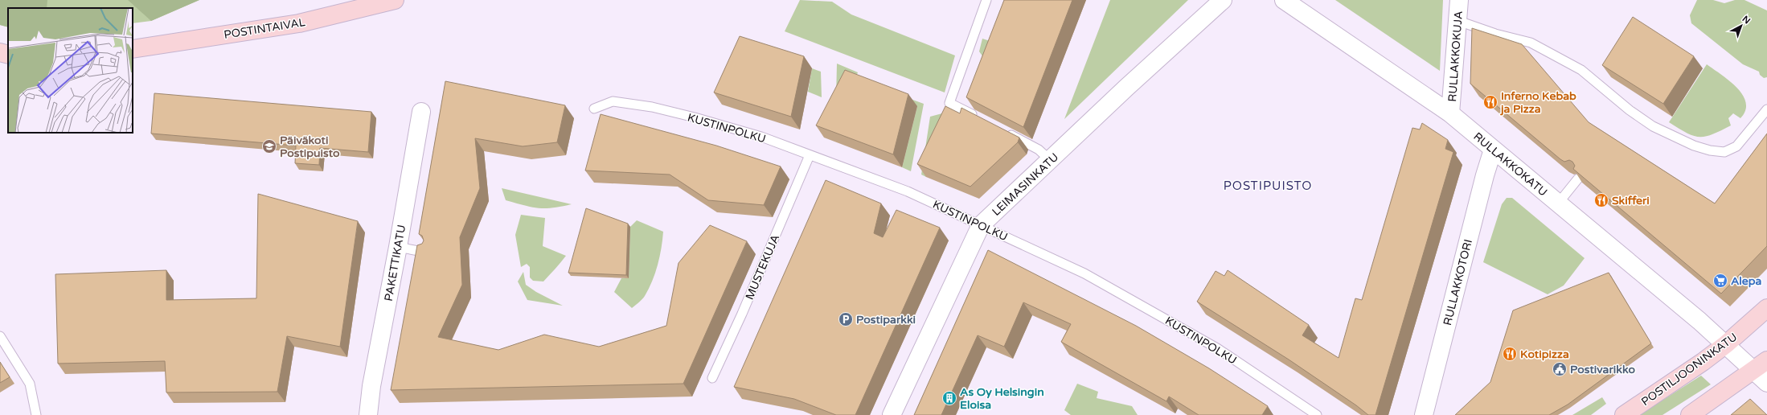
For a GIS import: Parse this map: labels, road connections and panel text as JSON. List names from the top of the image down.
{
  "streets": {
    "street": [
      "POSTINTAIVAL",
      "RULLAKKOKUJA",
      "RULLAKKOKATU",
      "LEIMASINKATU",
      "PAKETTIKATU",
      "RULLAKKOTORI",
      "POSTILJOONINKATU"
    ],
    "lane": ["KUSTINPOLKU", "MUSTEKUJA"]
  },
  "crossings": [
    ["RULLAKKOKUJA", "RULLAKKOKATU"],
    ["KUSTINPOLKU", "LEIMASINKATU"],
    ["KUSTINPOLKU", "MUSTEKUJA"],
    ["RULLAKKOKATU", "RULLAKKOTORI"],
    ["RULLAKKOKATU", "POSTILJOONINKATU"]
  ],
  "districts": ["POSTIPUISTO"],
  "places": {
    "restaurant": ["Inferno Kebab ja Pizza", "Skifferi", "Kotipizza"],
    "school or university": ["Päiväkoti Postipuisto"],
    "supermarket": ["Alepa"],
    "parking": ["Postiparkki"],
    "public building": ["Postivarikko"],
    "building": ["As Oy Helsingin Eloisa"]
  },
  "north": "top right"
}
